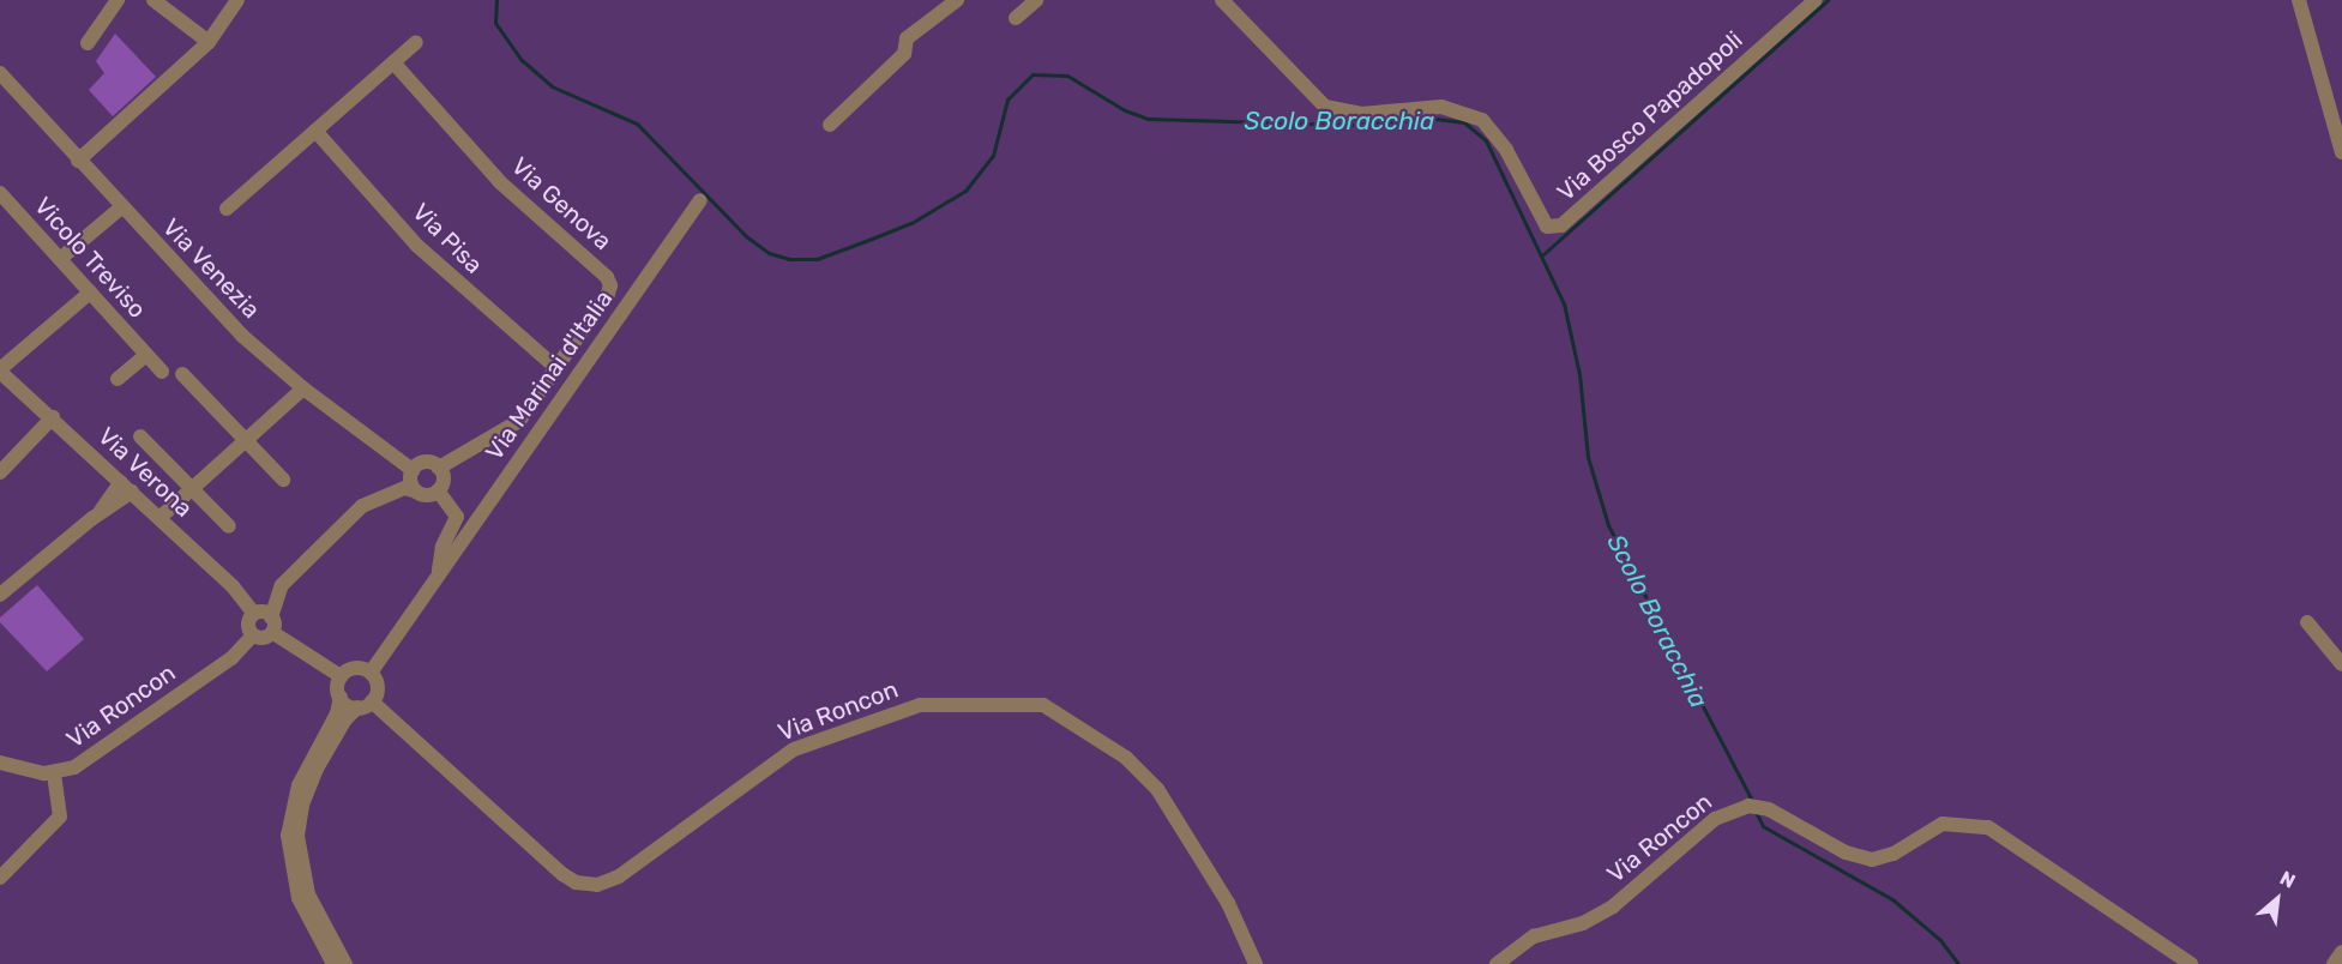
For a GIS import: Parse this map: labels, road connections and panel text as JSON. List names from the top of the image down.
{
  "streets": {
    "street": [
      "Via Bosco Papadopoli",
      "Via Genova",
      "Via Pisa",
      "Vicolo Treviso",
      "Via Venezia",
      "Via Marinai d'Italia",
      "Via Verona",
      "Via Roncon"
    ]
  },
  "crossings": [
    ["Via Genova", "Via Pisa"],
    ["Via Genova", "Via Venezia"],
    ["Via Genova", "Via Marinai d'Italia"],
    ["Via Venezia", "Via Marinai d'Italia"],
    ["Via Marinai d'Italia", "Via Roncon"],
    ["Via Verona", "Via Roncon"]
  ],
  "water": ["Scolo Boracchia"],
  "north": "top right"
}
